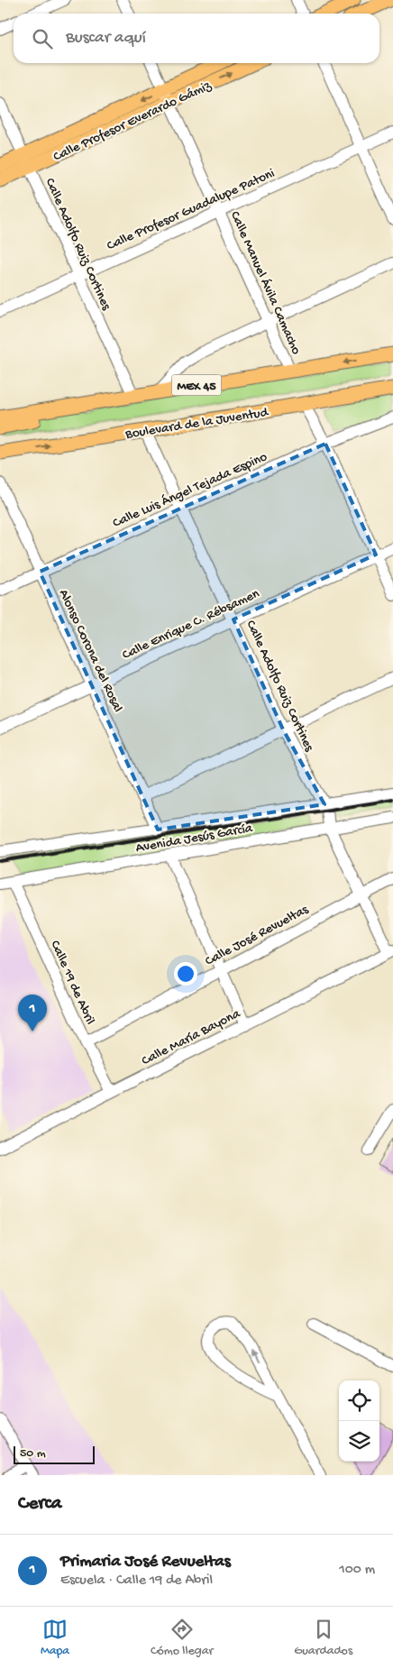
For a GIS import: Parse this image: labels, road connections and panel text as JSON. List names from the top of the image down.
{
  "streets": {
    "main road": ["Calle Profesor Everardo Gámiz", "MEX 45", "Boulevard de la Juventud"],
    "street": [
      "Calle Profesor Guadalupe Patoni",
      "Calle Adolfo Ruiz Cortines",
      "Calle Manuel Ávila Camacho",
      "Calle Luis Ángel Tejada Espino",
      "Calle Enrique C. Rébsamen",
      "Alonso Corona del Rosal",
      "Avenida Jesús García",
      "Calle José Revueltas",
      "Calle 19 de Abril",
      "Calle María Bayona"
    ]
  },
  "crossings": [
    ["Calle Profesor Everardo Gámiz", "Calle Adolfo Ruiz Cortines"],
    ["Calle Profesor Everardo Gámiz", "Calle Manuel Ávila Camacho"],
    ["Calle Profesor Guadalupe Patoni", "Calle Adolfo Ruiz Cortines"],
    ["Calle Profesor Guadalupe Patoni", "Calle Manuel Ávila Camacho"],
    ["Calle Adolfo Ruiz Cortines", "MEX 45"],
    ["Calle Adolfo Ruiz Cortines", "Boulevard de la Juventud"],
    ["Calle Adolfo Ruiz Cortines", "Calle Luis Ángel Tejada Espino"],
    ["Calle Adolfo Ruiz Cortines", "Calle Enrique C. Rébsamen"],
    ["Calle Adolfo Ruiz Cortines", "Avenida Jesús García"],
    ["Calle Adolfo Ruiz Cortines", "Calle José Revueltas"],
    ["Calle Adolfo Ruiz Cortines", "Calle María Bayona"],
    ["Calle Manuel Ávila Camacho", "MEX 45"],
    ["Calle Luis Ángel Tejada Espino", "Alonso Corona del Rosal"],
    ["Calle Enrique C. Rébsamen", "Alonso Corona del Rosal"],
    ["Alonso Corona del Rosal", "Avenida Jesús García"],
    ["Avenida Jesús García", "Calle 19 de Abril"],
    ["Calle José Revueltas", "Calle 19 de Abril"],
    ["Calle 19 de Abril", "Calle María Bayona"]
  ],
  "scale_bar": "50 m",
  "page": {
    "search": "Buscar aquí",
    "pins": "1",
    "scale": "50 m",
    "heading": "Cerca",
    "list": [
      {
        "mark": "1",
        "name": "Primaria José Revueltas",
        "note": "Escuela · Calle 19 de Abril",
        "value": "100 m"
      }
    ],
    "nav": ["Mapa", "Cómo llegar", "Guardados"]
  }
}
